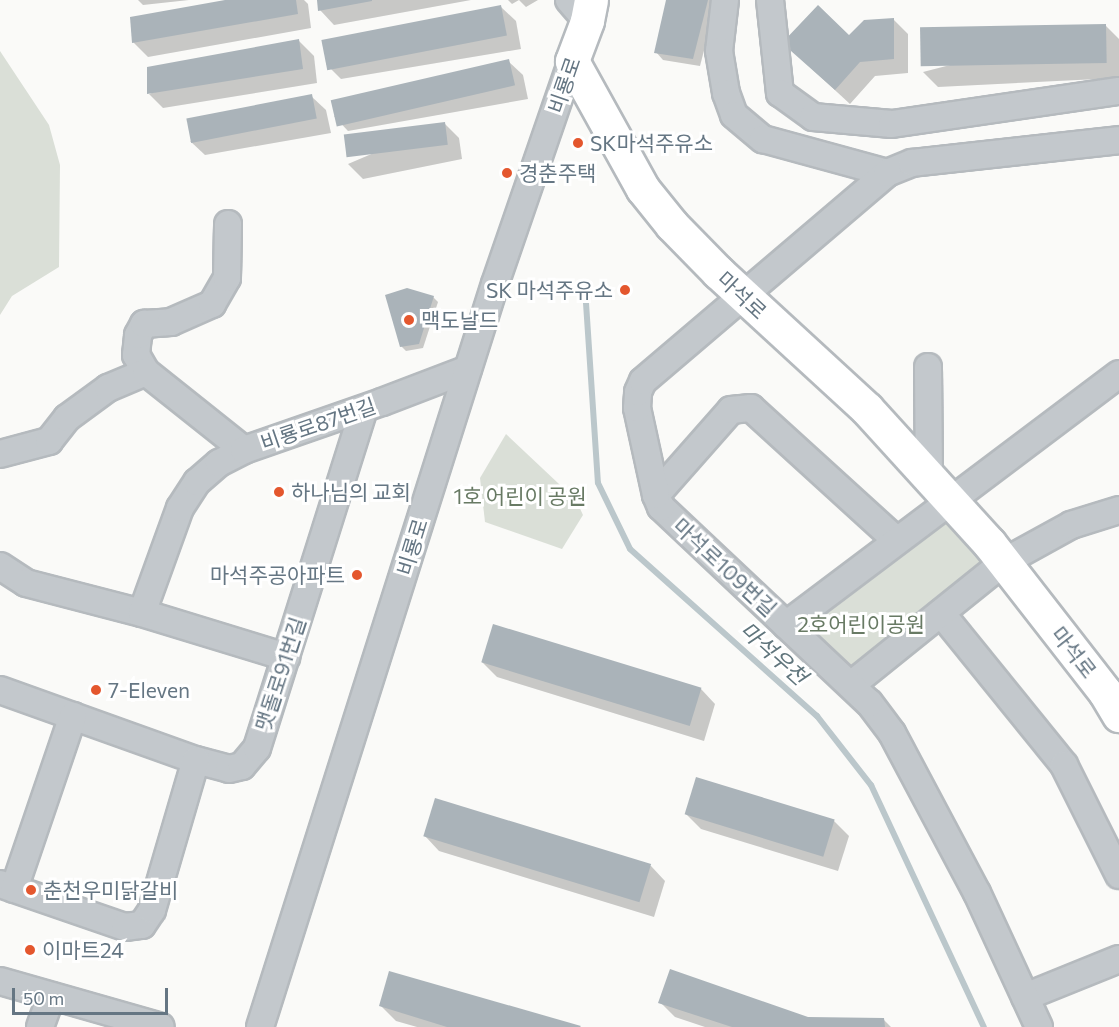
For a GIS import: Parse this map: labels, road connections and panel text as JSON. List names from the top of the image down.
{
  "streets": {
    "main road": ["비룡로", "마석로"],
    "street": ["비룡로87번길", "마석로109번길", "맷돌로91번길"]
  },
  "crossings": [
    ["비룡로", "마석로"],
    ["비룡로", "비룡로87번길"],
    ["마석로", "마석로109번길"],
    ["비룡로87번길", "맷돌로91번길"]
  ],
  "water": ["마석우천"],
  "parks": ["1호 어린이 공원", "2호어린이공원"],
  "places": [
    "SK마석주유소",
    "경춘주택",
    "SK 마석주유소",
    "맥도날드",
    "하나님의 교회",
    "마석주공아파트",
    "7-Eleven",
    "춘천우미닭갈비",
    "이마트24"
  ],
  "scale_bar": "50 m"
}
